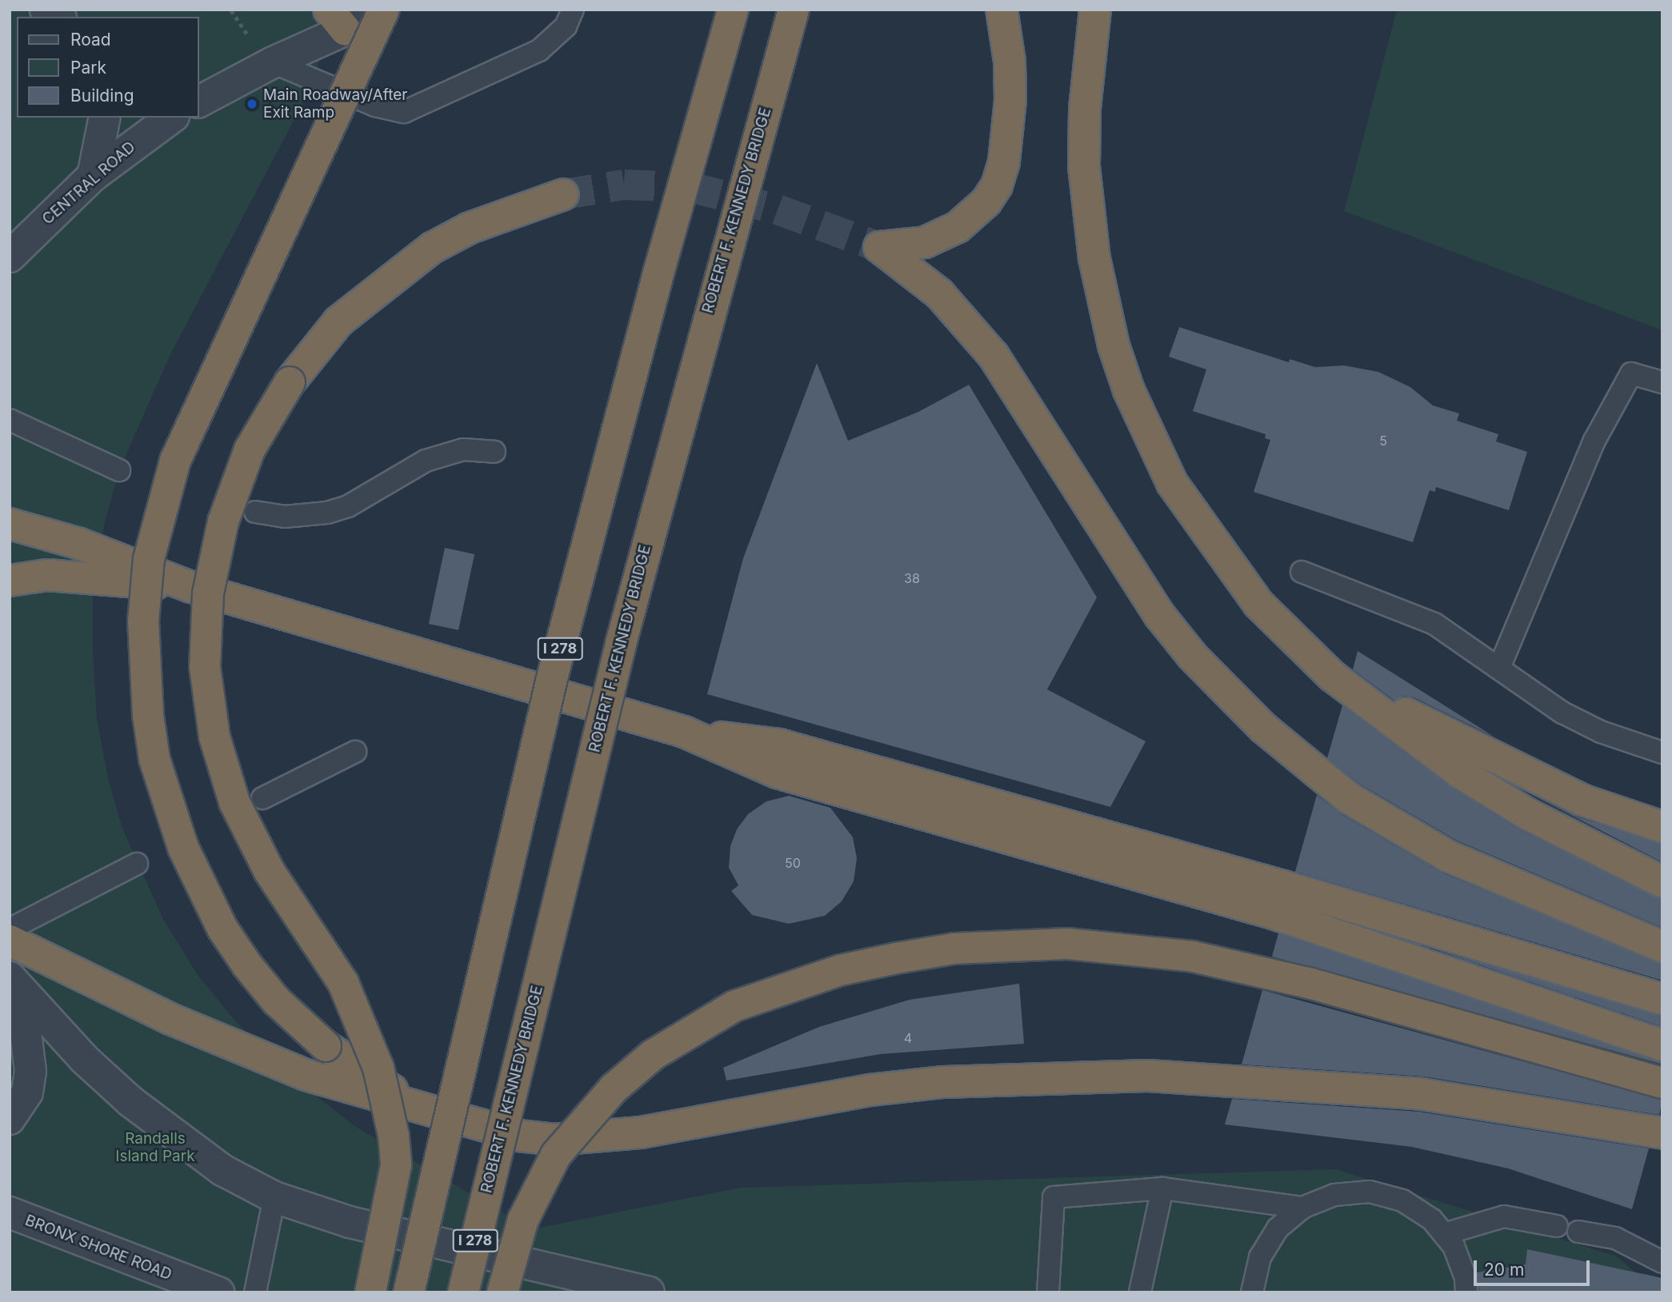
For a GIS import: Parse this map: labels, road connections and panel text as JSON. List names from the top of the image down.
{
  "streets": {
    "highway": ["ROBERT F. KENNEDY BRIDGE", "I 278"],
    "street": ["CENTRAL ROAD", "BRONX SHORE ROAD"]
  },
  "parks": ["Randalls Island Park"],
  "places": ["Main Roadway/After Exit Ramp"],
  "house_numbers": [
    "5",
    "38",
    "50",
    "4"
  ],
  "legend": ["Road", "Park", "Building"],
  "scale_bar": "20 m"
}
